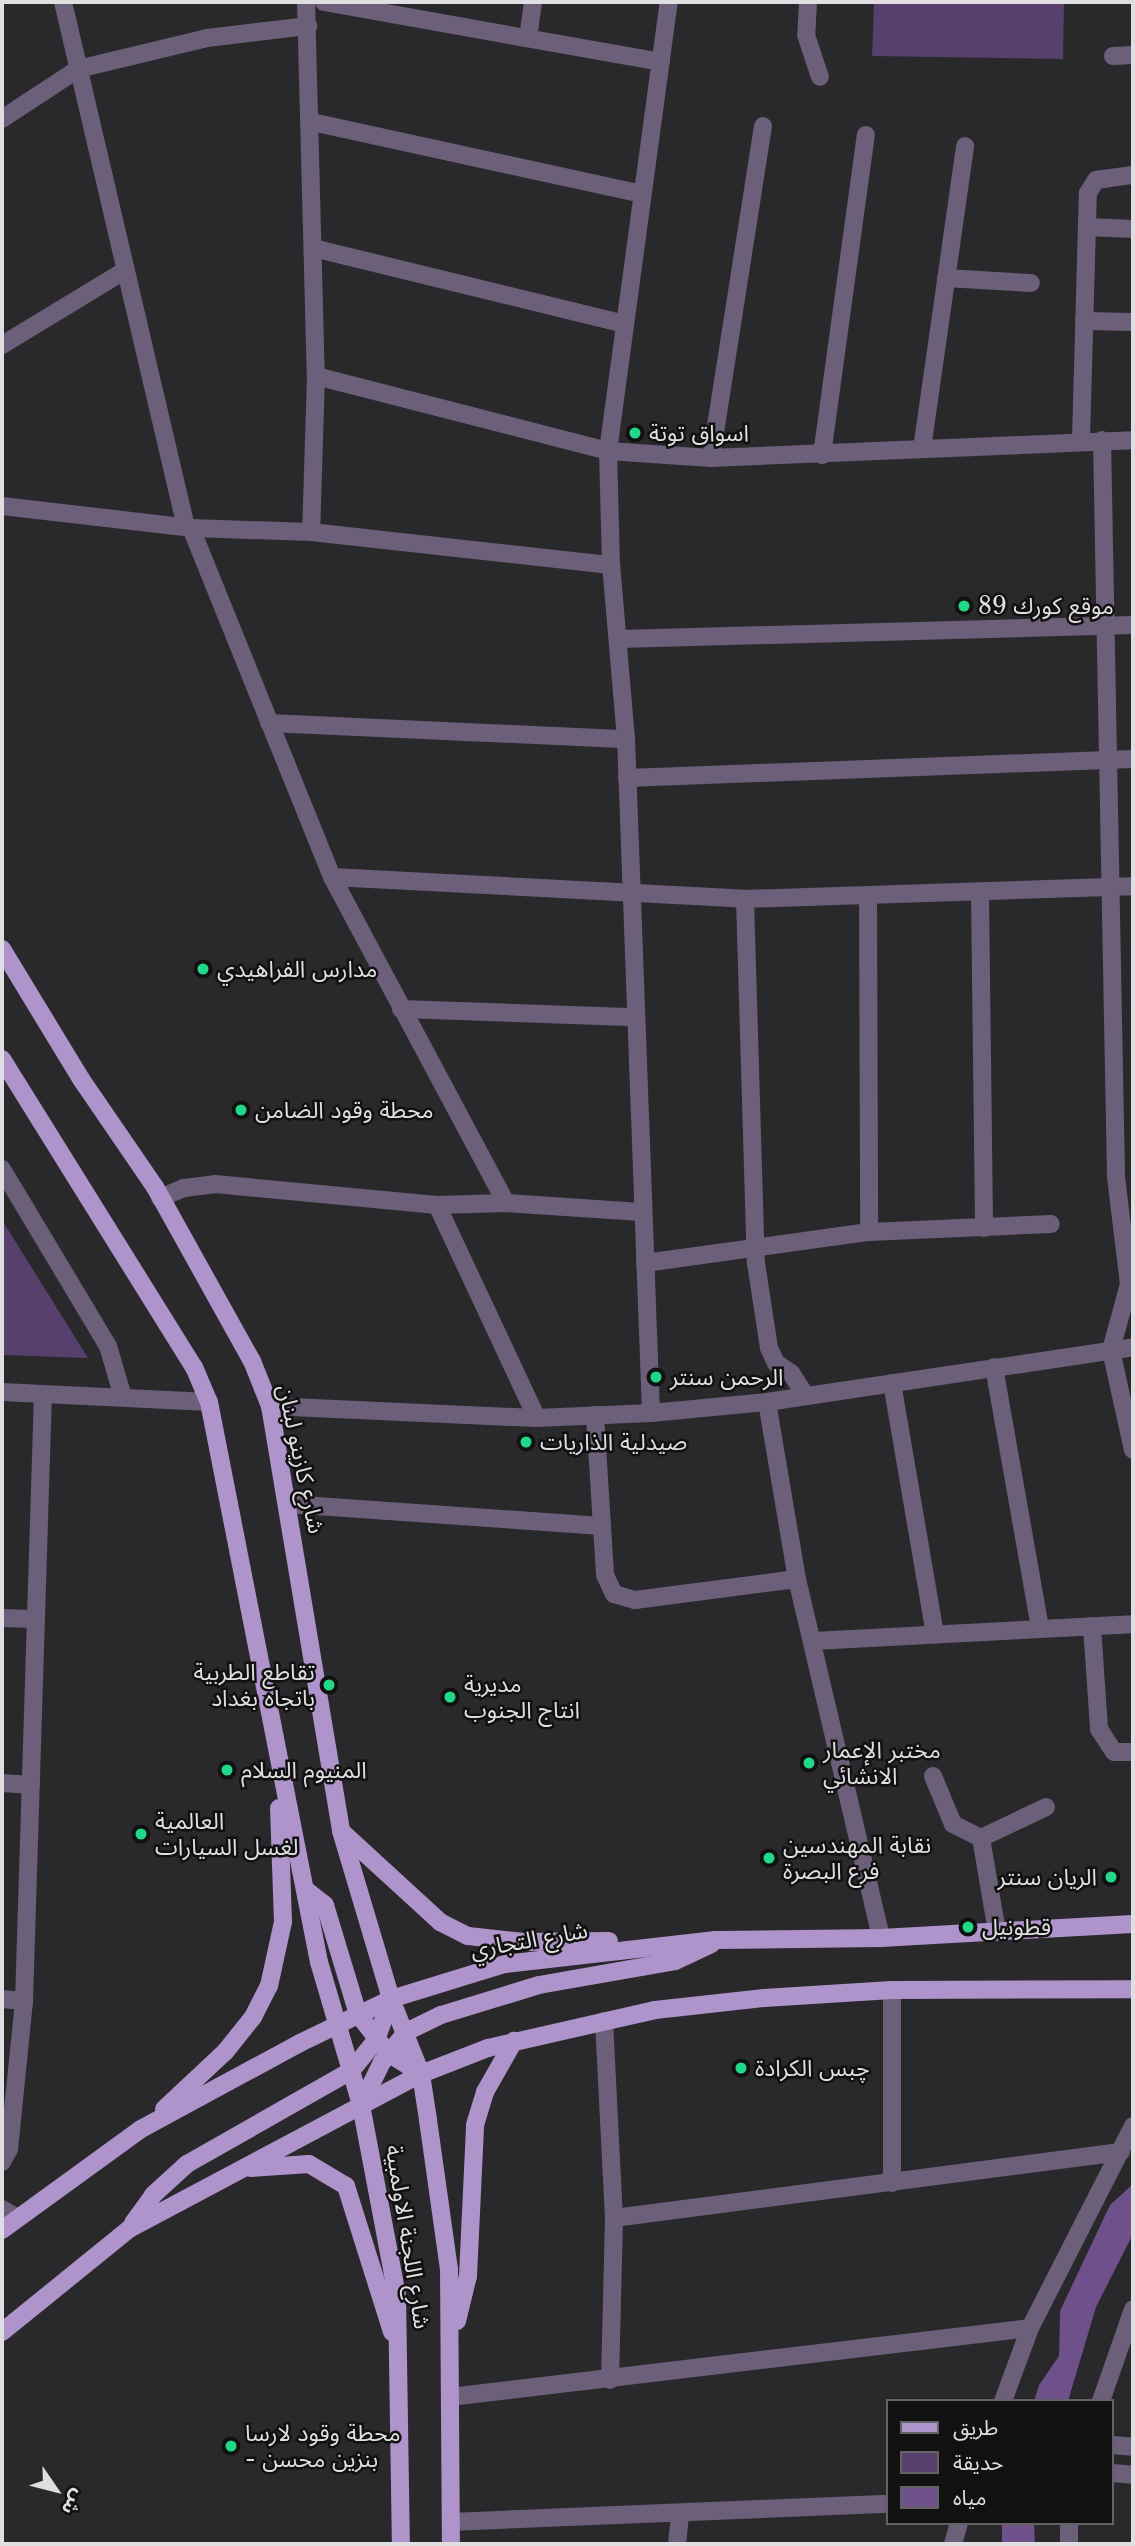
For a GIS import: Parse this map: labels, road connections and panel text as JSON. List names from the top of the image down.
{
  "streets": {
    "main road": ["شارع كازينو لبنان", "شارع التجاري", "شارع اللجنة الاولمبية"]
  },
  "crossings": [
    ["شارع كازينو لبنان", "شارع التجاري"],
    ["شارع كازينو لبنان", "شارع اللجنة الاولمبية"],
    ["شارع التجاري", "شارع اللجنة الاولمبية"]
  ],
  "places": [
    "اسواق توتة",
    "موقع كورك 89",
    "مدارس الفراهيدي",
    "محطة وقود الضامن",
    "الرحمن سنتر",
    "صيدلية الذاريات",
    "تقاطع الطربية باتجاه بغداد",
    "مديرية انتاج الجنوب",
    "مختبر الإعمار الانشائي",
    "المنيوم السلام",
    "العالمية لغسل السيارات",
    "نقابة المهندسين فرع البصرة",
    "الريان سنتر",
    "قطونيل",
    "چبس الكرادة",
    "محطة وقود لارسا - بنزين محسن"
  ],
  "legend": ["طريق", "حديقة", "مياه"],
  "north": "bottom right"
}
